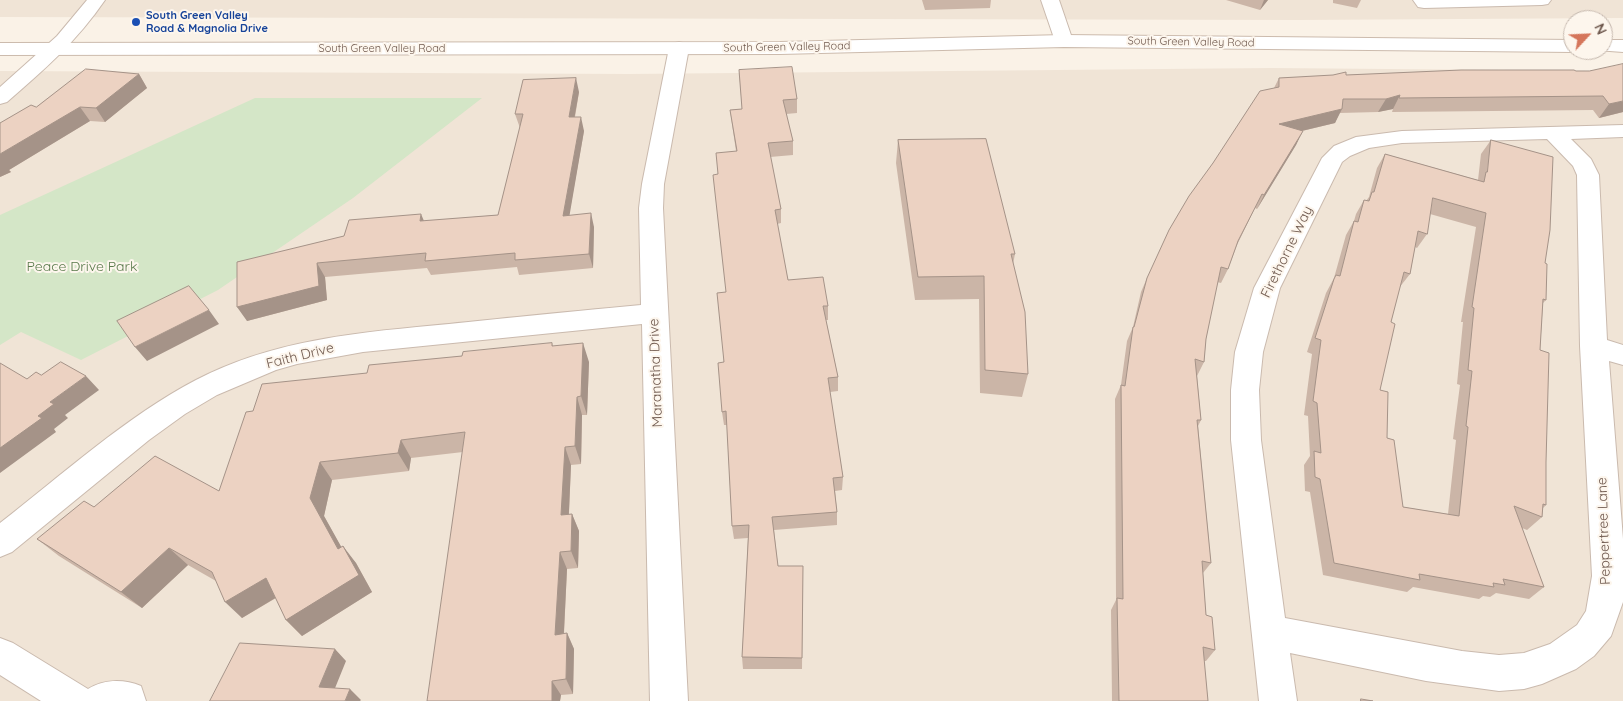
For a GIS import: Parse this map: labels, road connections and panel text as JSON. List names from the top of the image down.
{
  "streets": {
    "street": [
      "South Green Valley Road",
      "Firethorne Way",
      "Faith Drive",
      "Maranatha Drive",
      "Peppertree Lane"
    ]
  },
  "crossings": [
    ["South Green Valley Road", "Maranatha Drive"],
    ["Firethorne Way", "Peppertree Lane"],
    ["Faith Drive", "Maranatha Drive"]
  ],
  "parks": ["Peace Drive Park"],
  "places": ["South Green Valley Road & Magnolia Drive"],
  "north": "top right"
}
